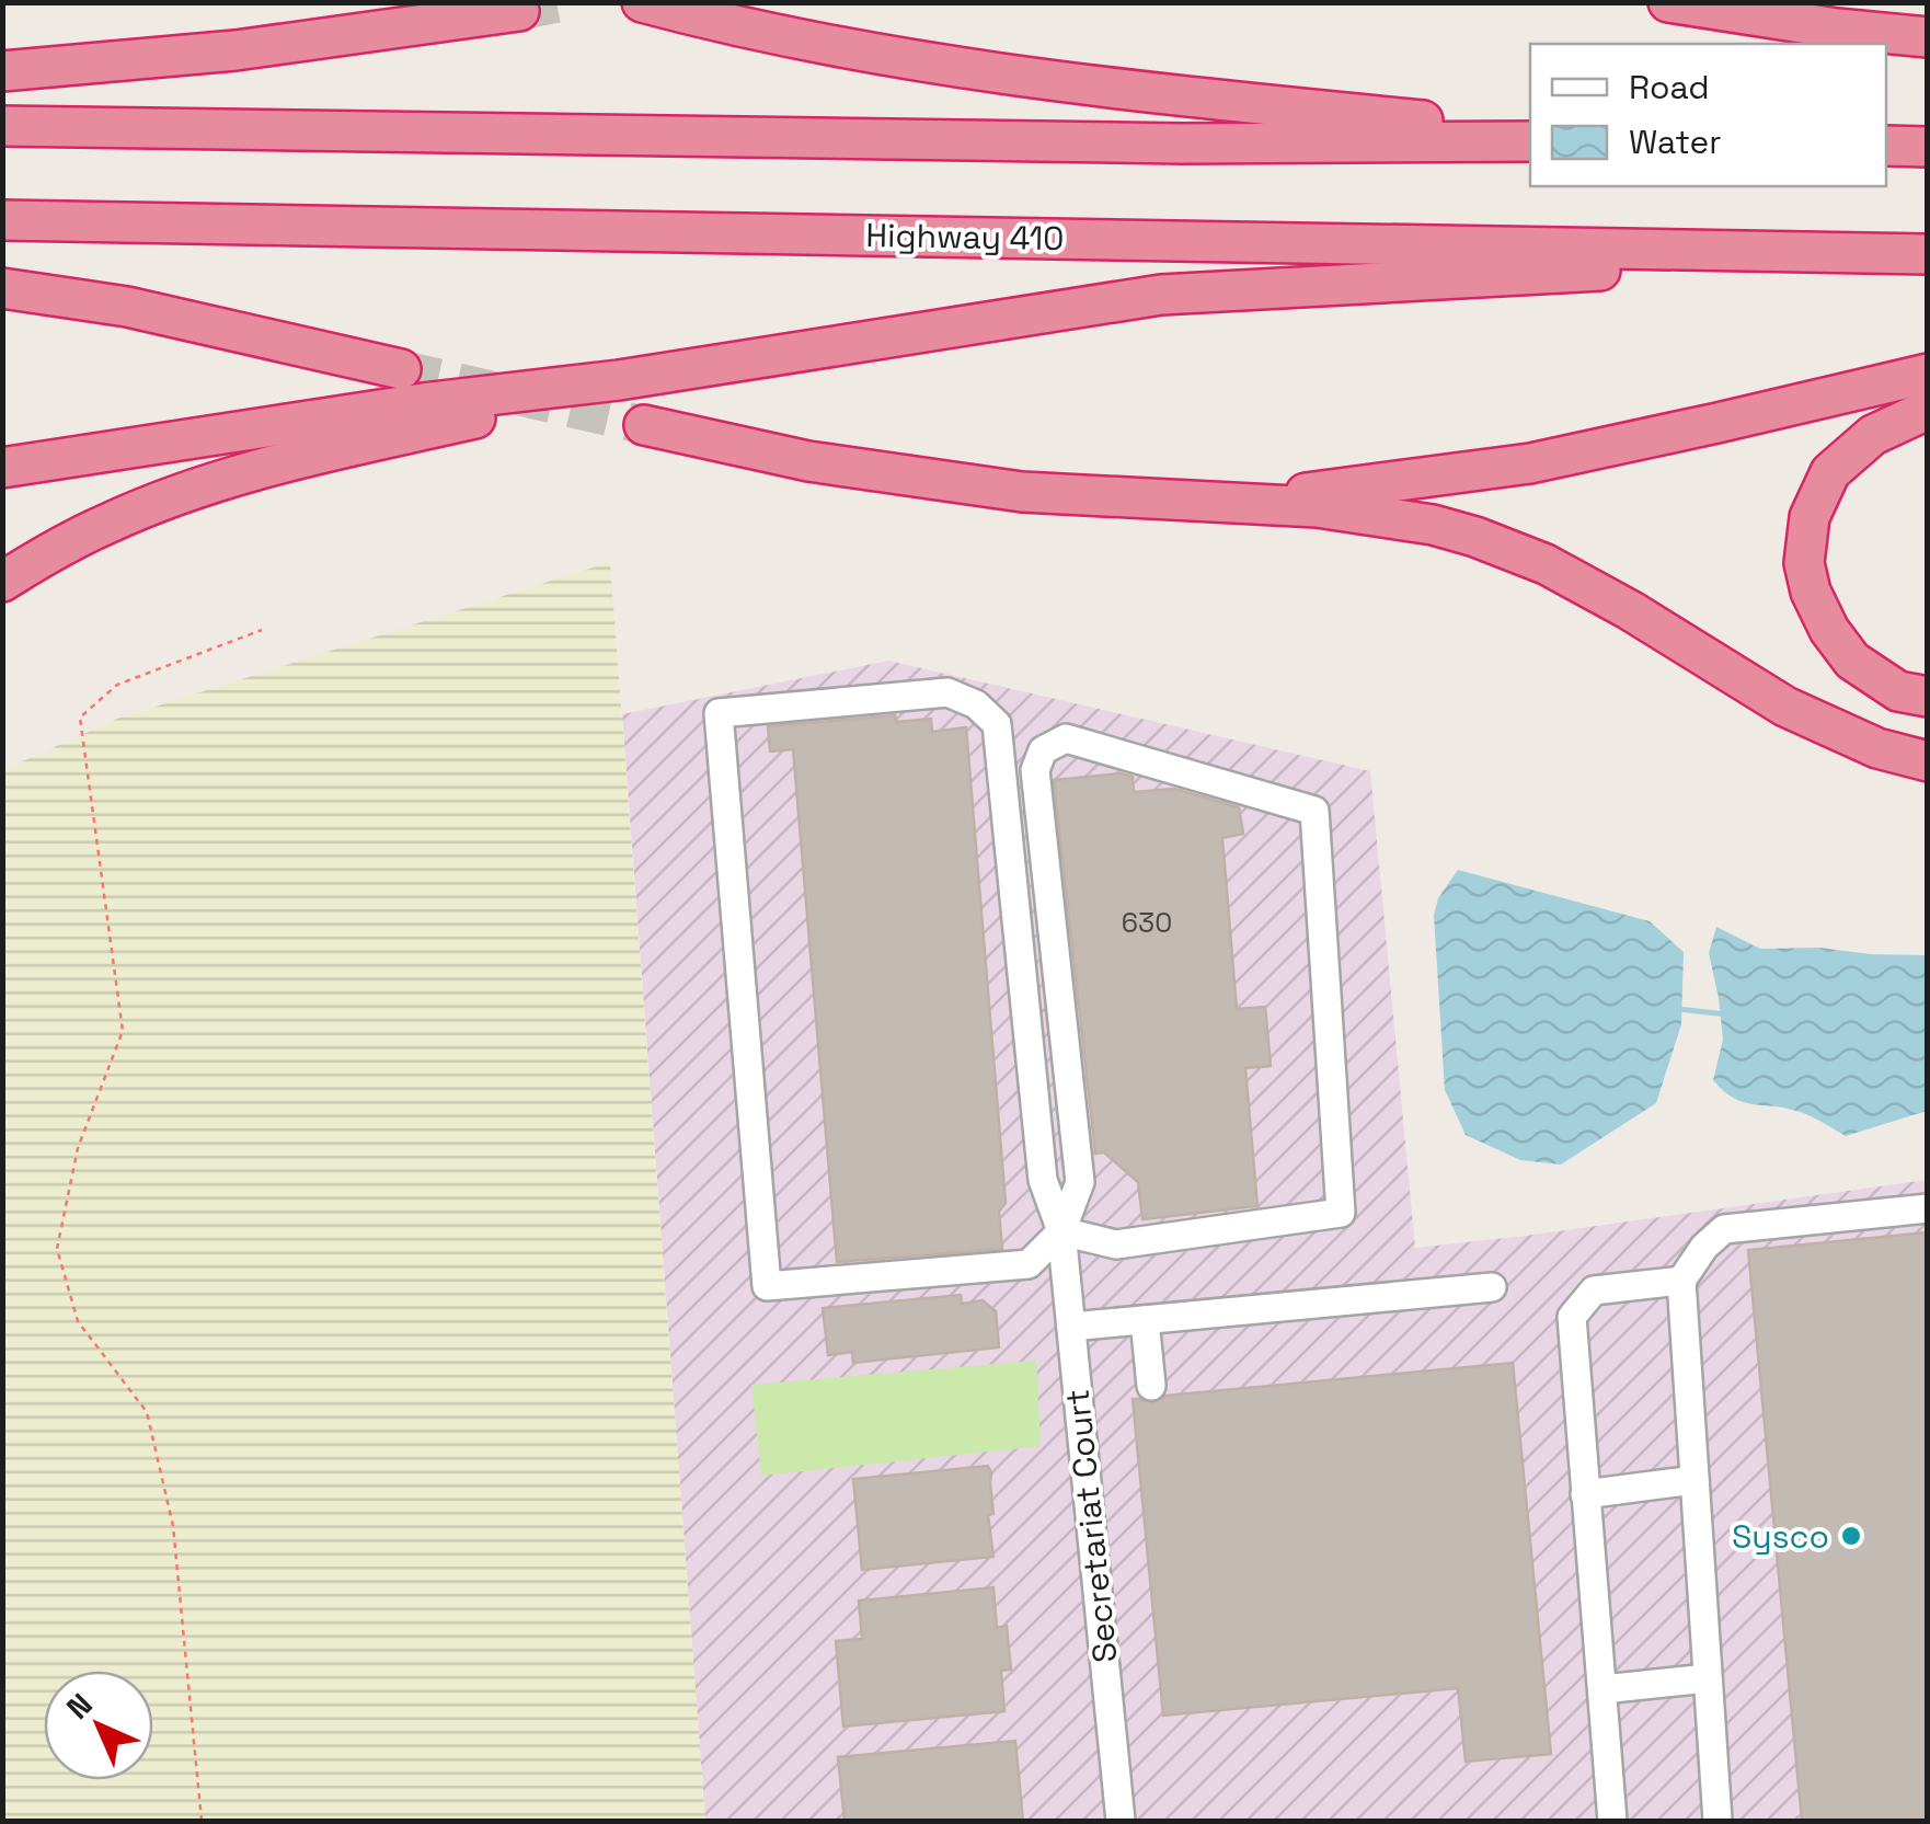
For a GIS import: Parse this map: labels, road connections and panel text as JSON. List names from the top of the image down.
{
  "streets": {
    "highway": ["Highway 410"],
    "street": ["Secretariat Court"]
  },
  "places": ["Sysco"],
  "house_numbers": ["630"],
  "legend": ["Road", "Water"],
  "north": "top left"
}
